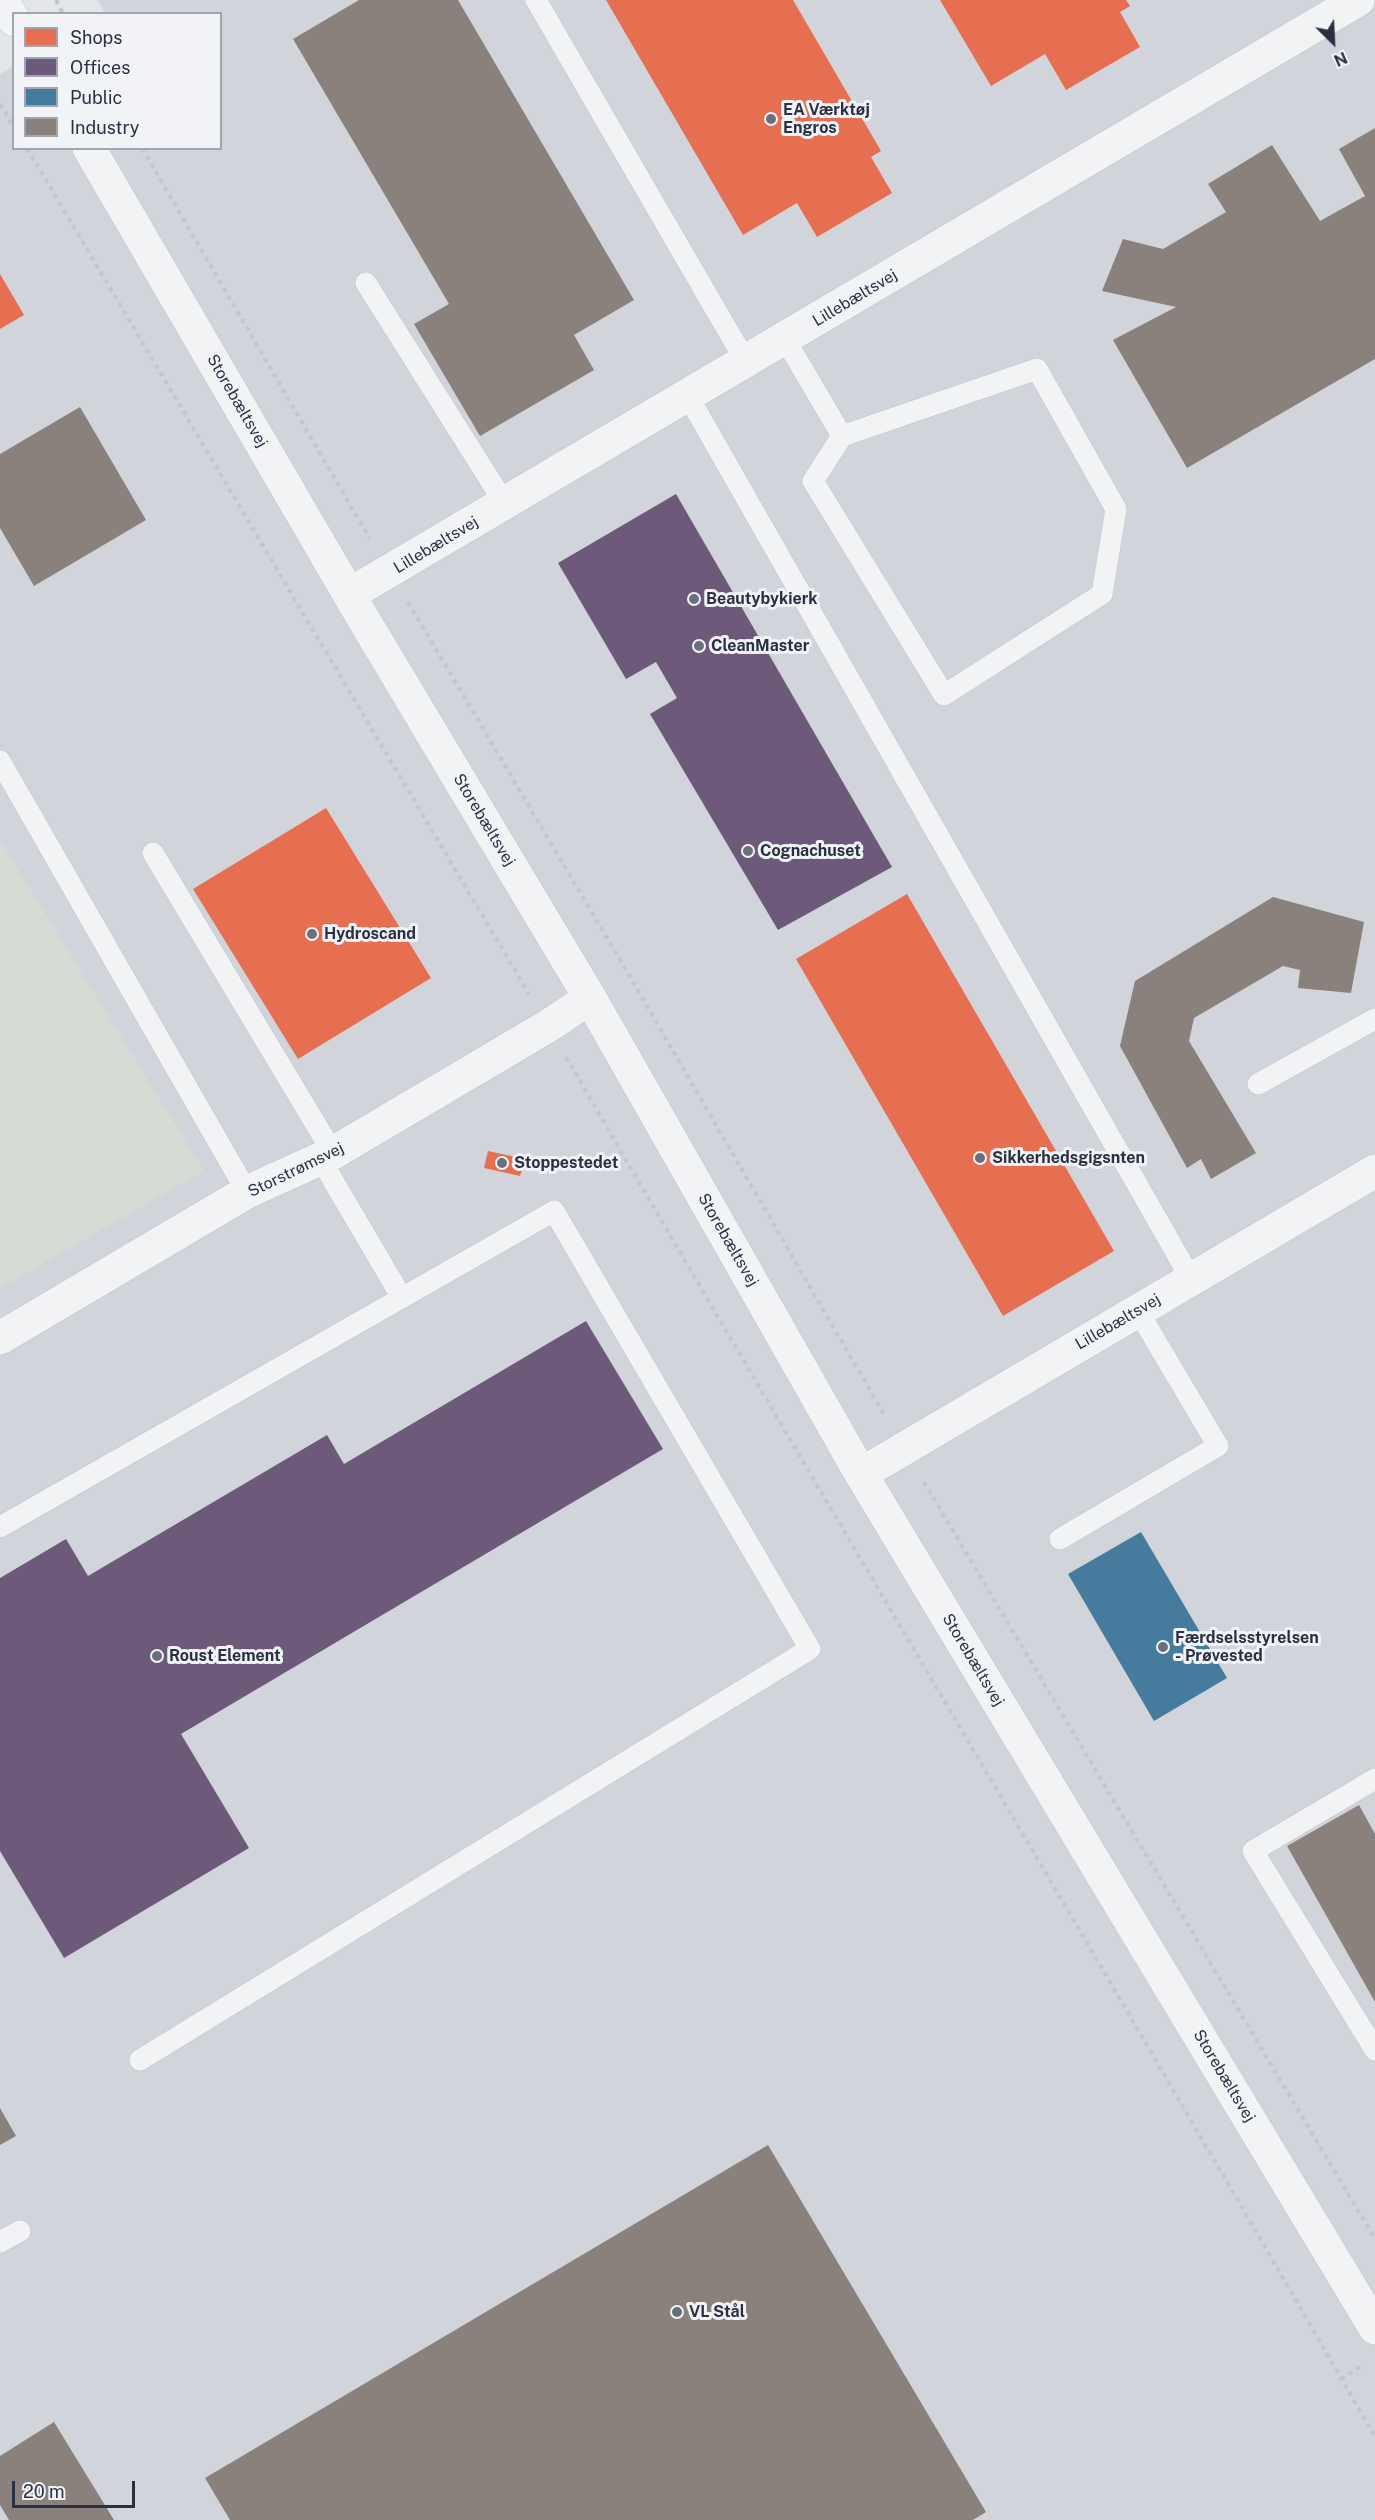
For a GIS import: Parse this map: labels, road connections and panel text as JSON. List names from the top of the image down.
{
  "streets": {
    "street": ["Lillebæltsvej", "Storebæltsvej", "Storstrømsvej"]
  },
  "crossings": [
    ["Lillebæltsvej", "Storebæltsvej"],
    ["Storebæltsvej", "Storstrømsvej"]
  ],
  "places": [
    "EA Værktøj Engros",
    "Beautybykierk",
    "CleanMaster",
    "Cognachuset",
    "Hydroscand",
    "Sikkerhedsgigsnten",
    "Stoppestedet",
    "Færdselsstyrelsen - Prøvested",
    "Roust Element",
    "VL Stål"
  ],
  "legend": [
    "Shops",
    "Offices",
    "Public",
    "Industry"
  ],
  "scale_bar": "20 m",
  "north": "bottom right"
}
